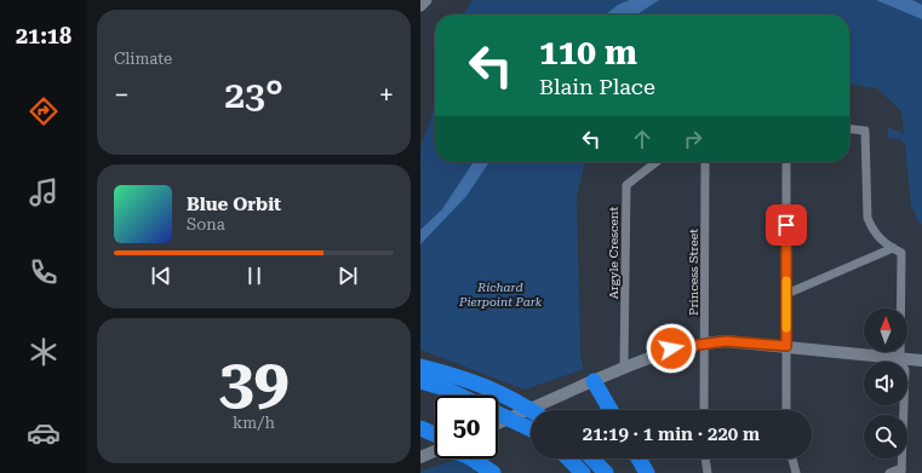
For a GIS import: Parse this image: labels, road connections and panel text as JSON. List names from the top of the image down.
{
  "streets": {
    "street": ["Argyle Crescent", "Princess Street"]
  },
  "parks": ["Richard Pierpoint Park"],
  "north": "top",
  "page": {
    "tabs": "21:18",
    "tile": [
      "Climate",
      ["39", "km/h"]
    ],
    "turn": ["110 m", "Blain Place"],
    "heat": ["−", "23°", "+"],
    "song": ["Blue Orbit", "Sona"],
    "limit": "50",
    "trip": "21:19 · 1 min · 220 m"
  }
}
